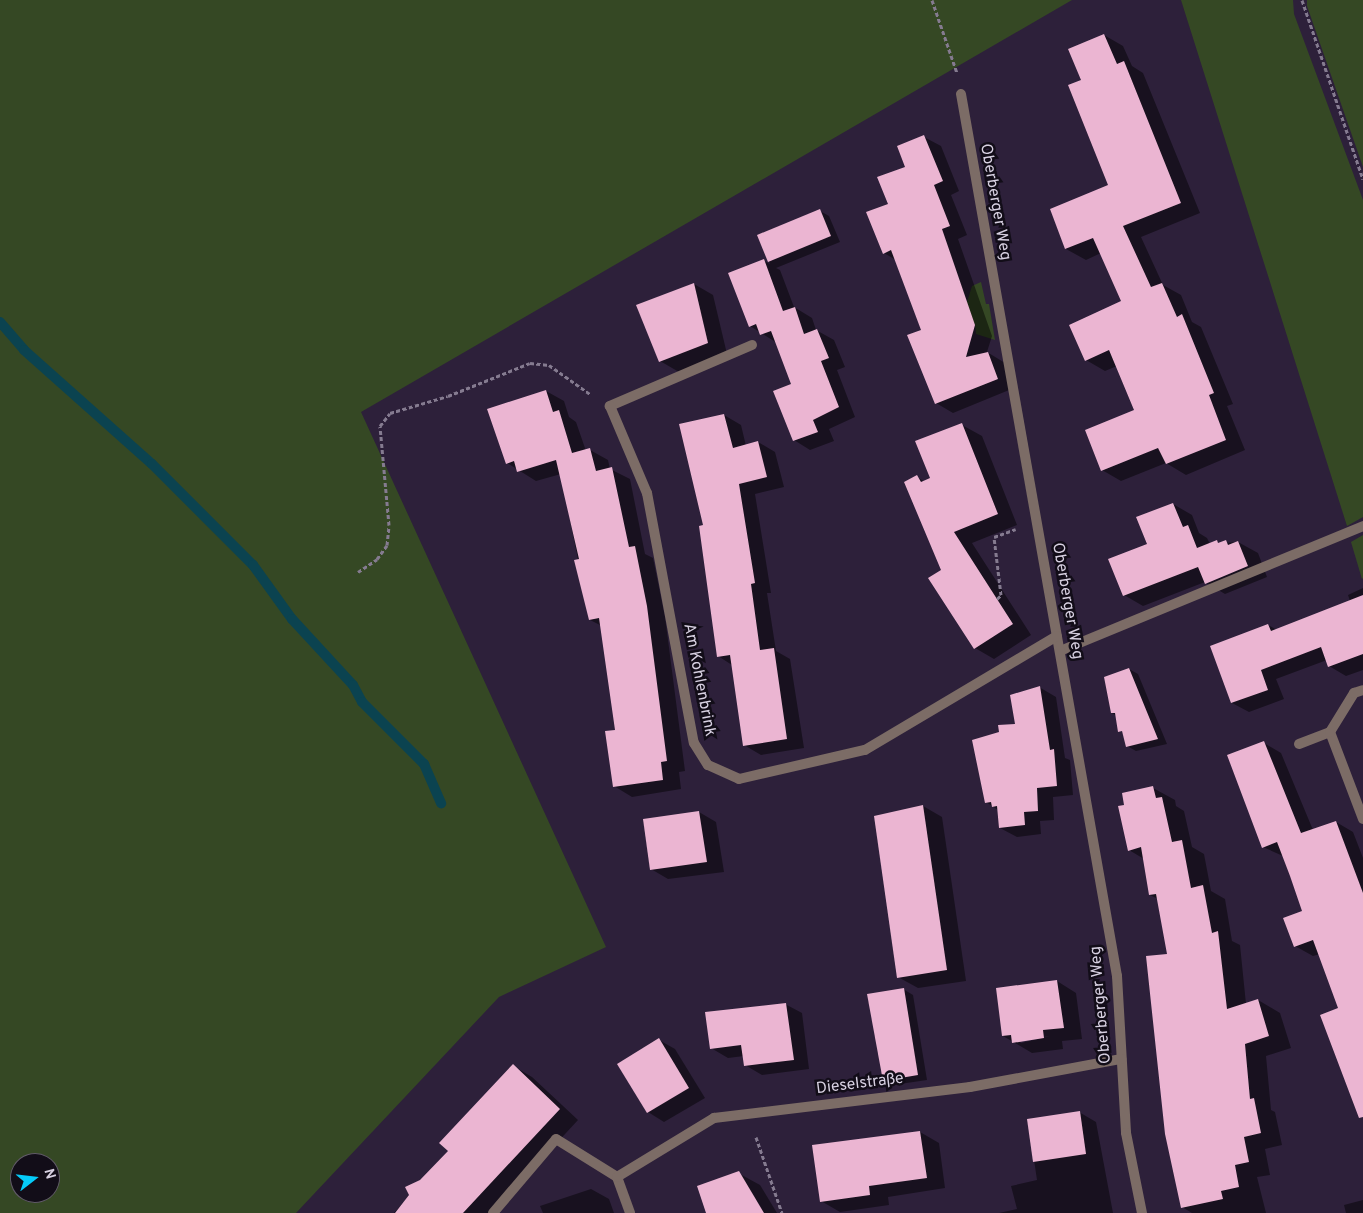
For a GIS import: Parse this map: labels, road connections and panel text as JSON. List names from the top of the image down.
{
  "streets": {
    "street": ["Oberberger Weg", "Am Kohlenbrink", "Dieselstraße"]
  },
  "crossings": [
    ["Oberberger Weg", "Am Kohlenbrink"],
    ["Oberberger Weg", "Dieselstraße"]
  ],
  "north": "right"
}
